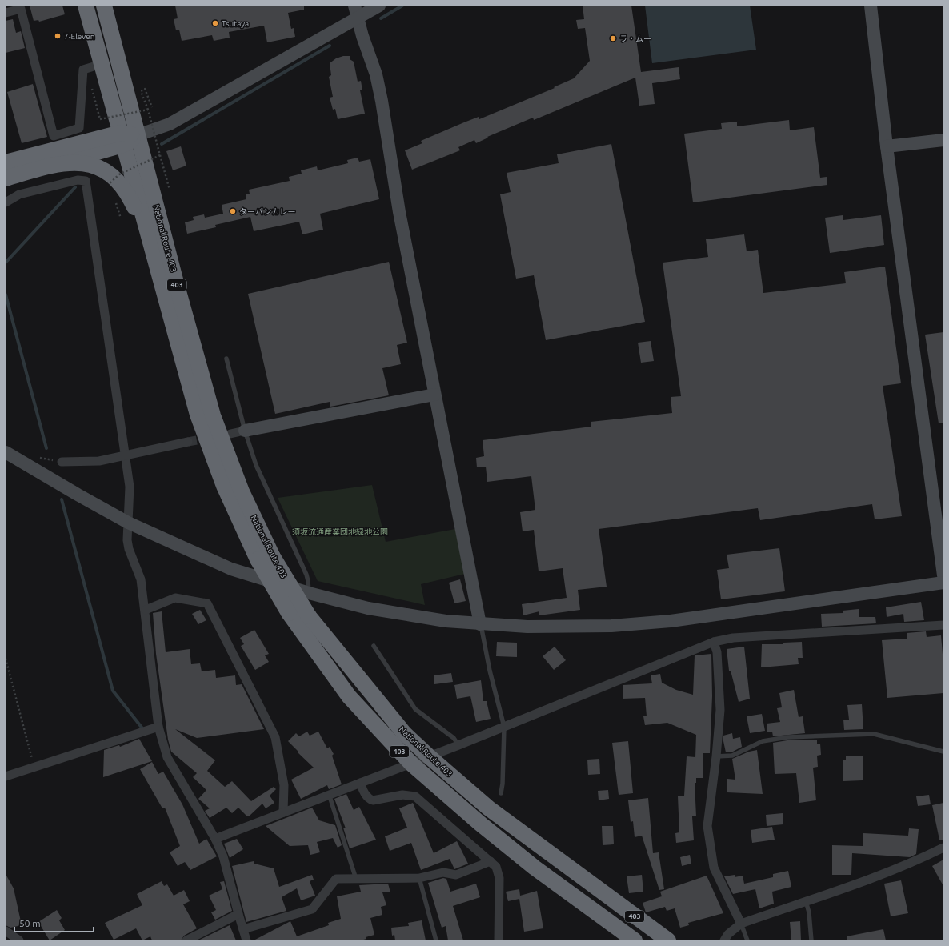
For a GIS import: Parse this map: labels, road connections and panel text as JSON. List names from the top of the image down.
{
  "streets": {
    "highway": ["National Route 403", "403"]
  },
  "parks": ["須坂流通産業団地緑地公園"],
  "places": [
    "Tsutaya",
    "7-Eleven",
    "ラ・ムー",
    "ターバンカレー"
  ],
  "scale_bar": "50 m"
}
